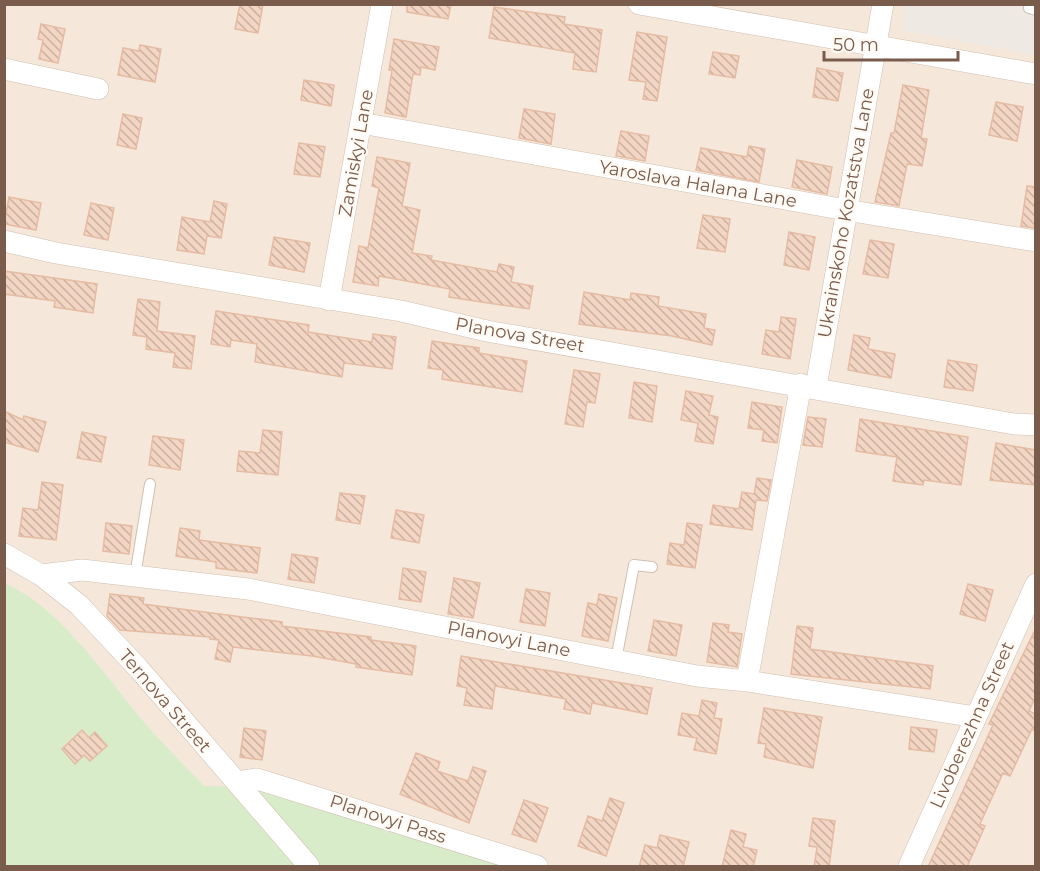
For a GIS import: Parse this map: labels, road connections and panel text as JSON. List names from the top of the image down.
{
  "streets": {
    "street": [
      "Zamiskyi Lane",
      "Yaroslava Halana Lane",
      "Ukrainskoho Kozatstva Lane",
      "Planova Street",
      "Planovyi Lane",
      "Ternova Street",
      "Livoberezhna Street",
      "Planovyi Pass"
    ]
  },
  "crossings": [
    ["Zamiskyi Lane", "Yaroslava Halana Lane"],
    ["Zamiskyi Lane", "Planova Street"],
    ["Yaroslava Halana Lane", "Ukrainskoho Kozatstva Lane"],
    ["Ukrainskoho Kozatstva Lane", "Planova Street"],
    ["Ukrainskoho Kozatstva Lane", "Planovyi Lane"],
    ["Planovyi Lane", "Ternova Street"],
    ["Planovyi Lane", "Livoberezhna Street"],
    ["Ternova Street", "Planovyi Pass"]
  ],
  "scale_bar": "50 m"
}
